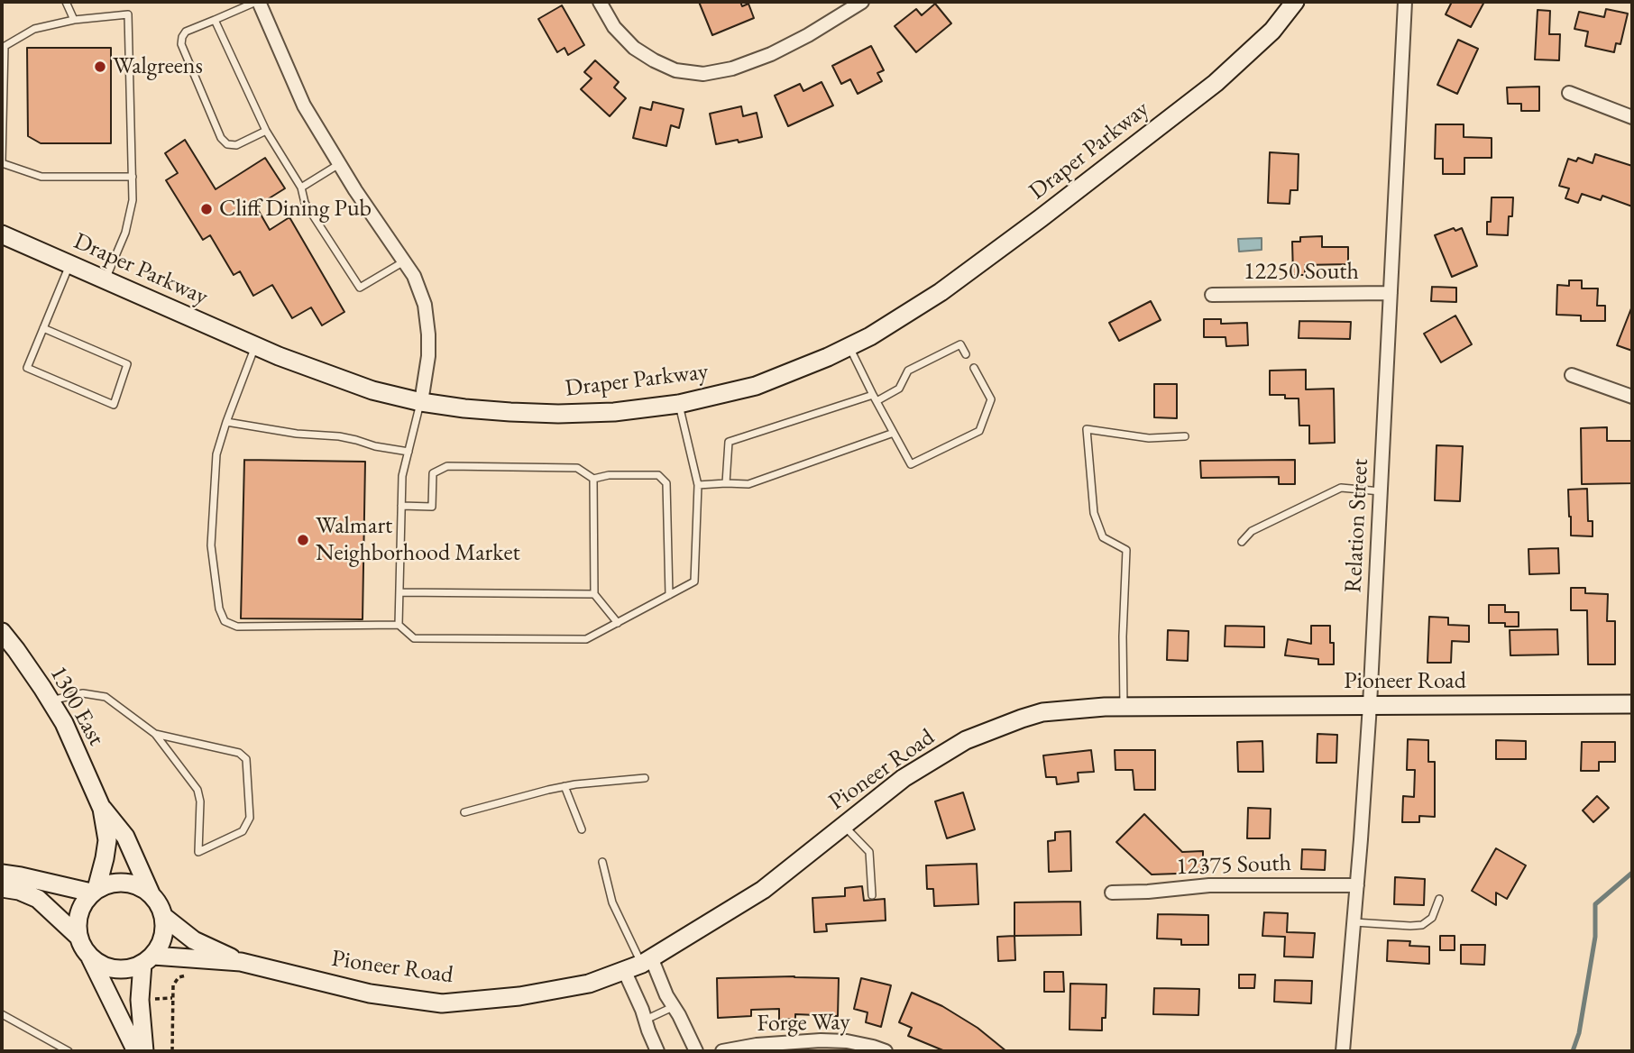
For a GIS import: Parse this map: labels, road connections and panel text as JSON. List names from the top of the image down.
{
  "streets": {
    "main road": ["Draper Parkway", "Pioneer Road", "1300 East"],
    "street": [
      "12250 South",
      "Relation Street",
      "12375 South",
      "Forge Way"
    ]
  },
  "crossings": [
    ["12250 South", "Relation Street"],
    ["Relation Street", "Pioneer Road"],
    ["Relation Street", "12375 South"],
    ["Pioneer Road", "1300 East"]
  ],
  "places": ["Walgreens", "Cliff Dining Pub", "Walmart Neighborhood Market"]
}
